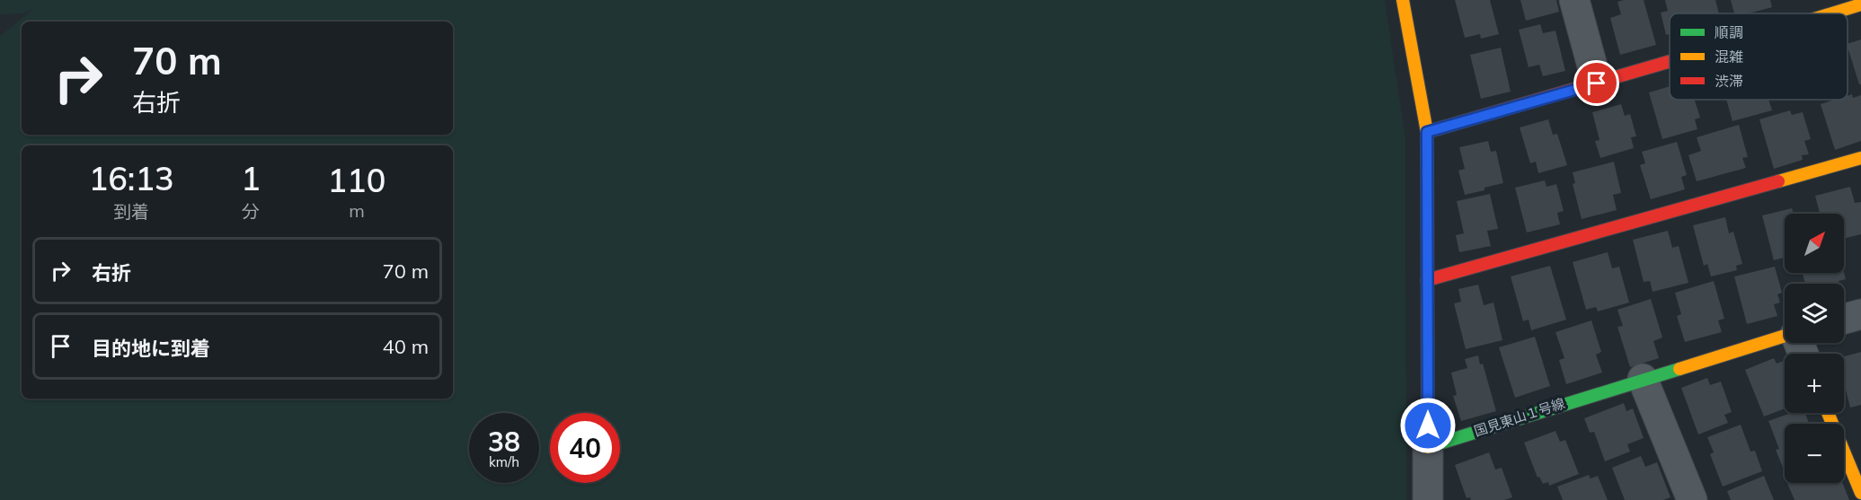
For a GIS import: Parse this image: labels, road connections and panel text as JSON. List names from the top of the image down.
{
  "streets": {
    "street": ["国見東山１号線"]
  },
  "legend": ["順調", "混雑", "渋滞"],
  "north": "top right",
  "page": {
    "turn": ["70 m", "右折"],
    "eta": [
      "16:13",
      "到着",
      "1",
      "分",
      "110",
      "m"
    ],
    "map_buttons": ["+", "−"],
    "list": [
      {
        "name": "右折",
        "value": "70 m"
      },
      {
        "name": "目的地に到着",
        "value": "40 m"
      }
    ],
    "speed": "38 km/h",
    "limit": "40"
  }
}
